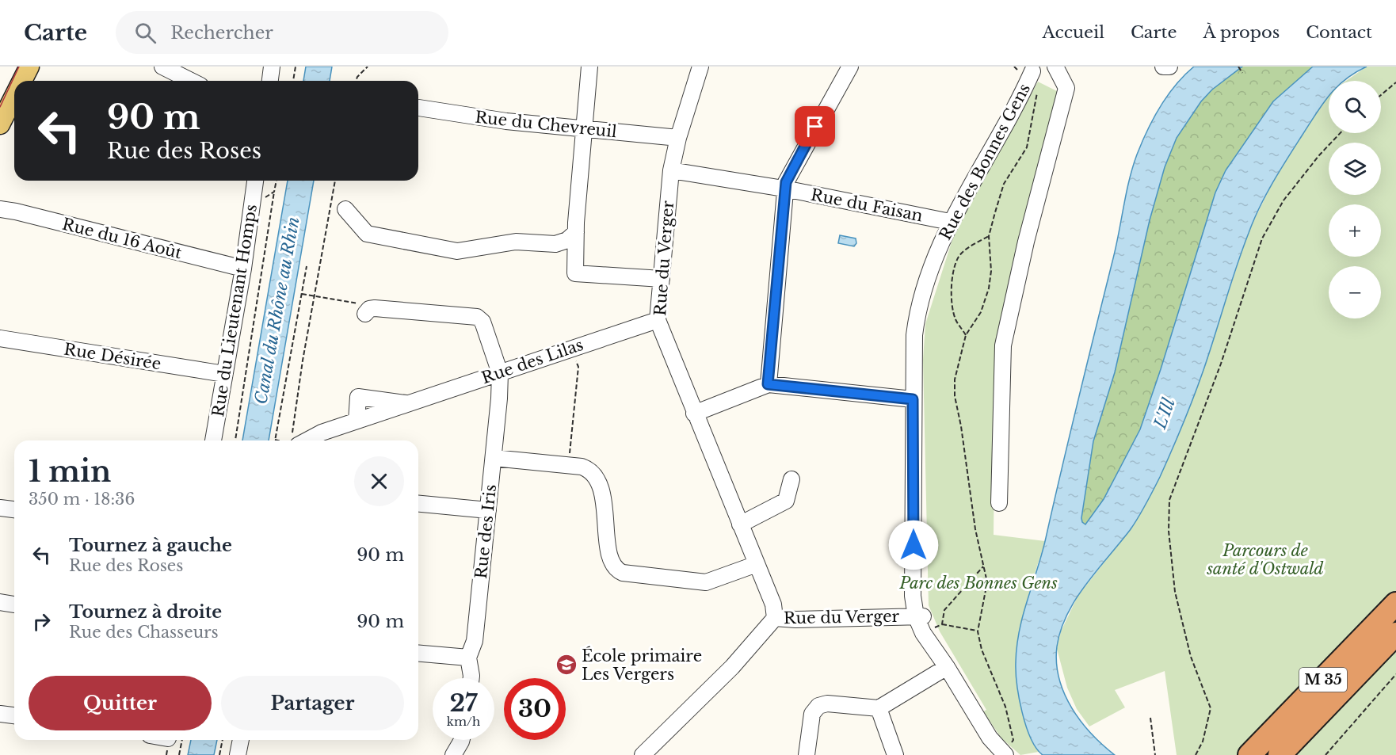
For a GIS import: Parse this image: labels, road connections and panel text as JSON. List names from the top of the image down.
{
  "streets": {
    "highway": ["M 35"],
    "street": [
      "Rue du Chevreuil",
      "Rue des Bonnes Gens",
      "Rue du Faisan",
      "Rue du 16 Août",
      "Rue du Verger",
      "Rue du Lieutenant Homps",
      "Rue Désirée",
      "Rue des Lilas",
      "Rue des Iris"
    ]
  },
  "crossings": [
    ["Rue du Chevreuil", "Rue du Verger"],
    ["Rue des Bonnes Gens", "Rue du Faisan"],
    ["Rue des Bonnes Gens", "Rue du Verger"],
    ["Rue du Faisan", "Rue du Verger"],
    ["Rue du 16 Août", "Rue du Lieutenant Homps"],
    ["Rue du Verger", "Rue des Lilas"],
    ["Rue du Lieutenant Homps", "Rue Désirée"],
    ["Rue des Lilas", "Rue des Iris"]
  ],
  "water": ["Canal du Rhône au Rhin", "L'Ill"],
  "parks": ["Parcours de santé d'Ostwald", "Parc des Bonnes Gens"],
  "places": {
    "school or university": ["École primaire Les Vergers"]
  },
  "page": {
    "header": "Carte",
    "search": "Rechercher",
    "nav": [
      "Accueil",
      "Carte",
      "À propos",
      "Contact"
    ],
    "map_buttons": ["+", "−"],
    "turn": ["90 m", "Rue des Roses"],
    "heading": ["1 min", "350 m · 18:36"],
    "list": [
      {
        "name": "Tournez à gauche",
        "note": "Rue des Roses",
        "value": "90 m"
      },
      {
        "name": "Tournez à droite",
        "note": "Rue des Chasseurs",
        "value": "90 m"
      }
    ],
    "buttons": ["Quitter", "Partager"],
    "speed": "27 km/h",
    "limit": "30"
  }
}
